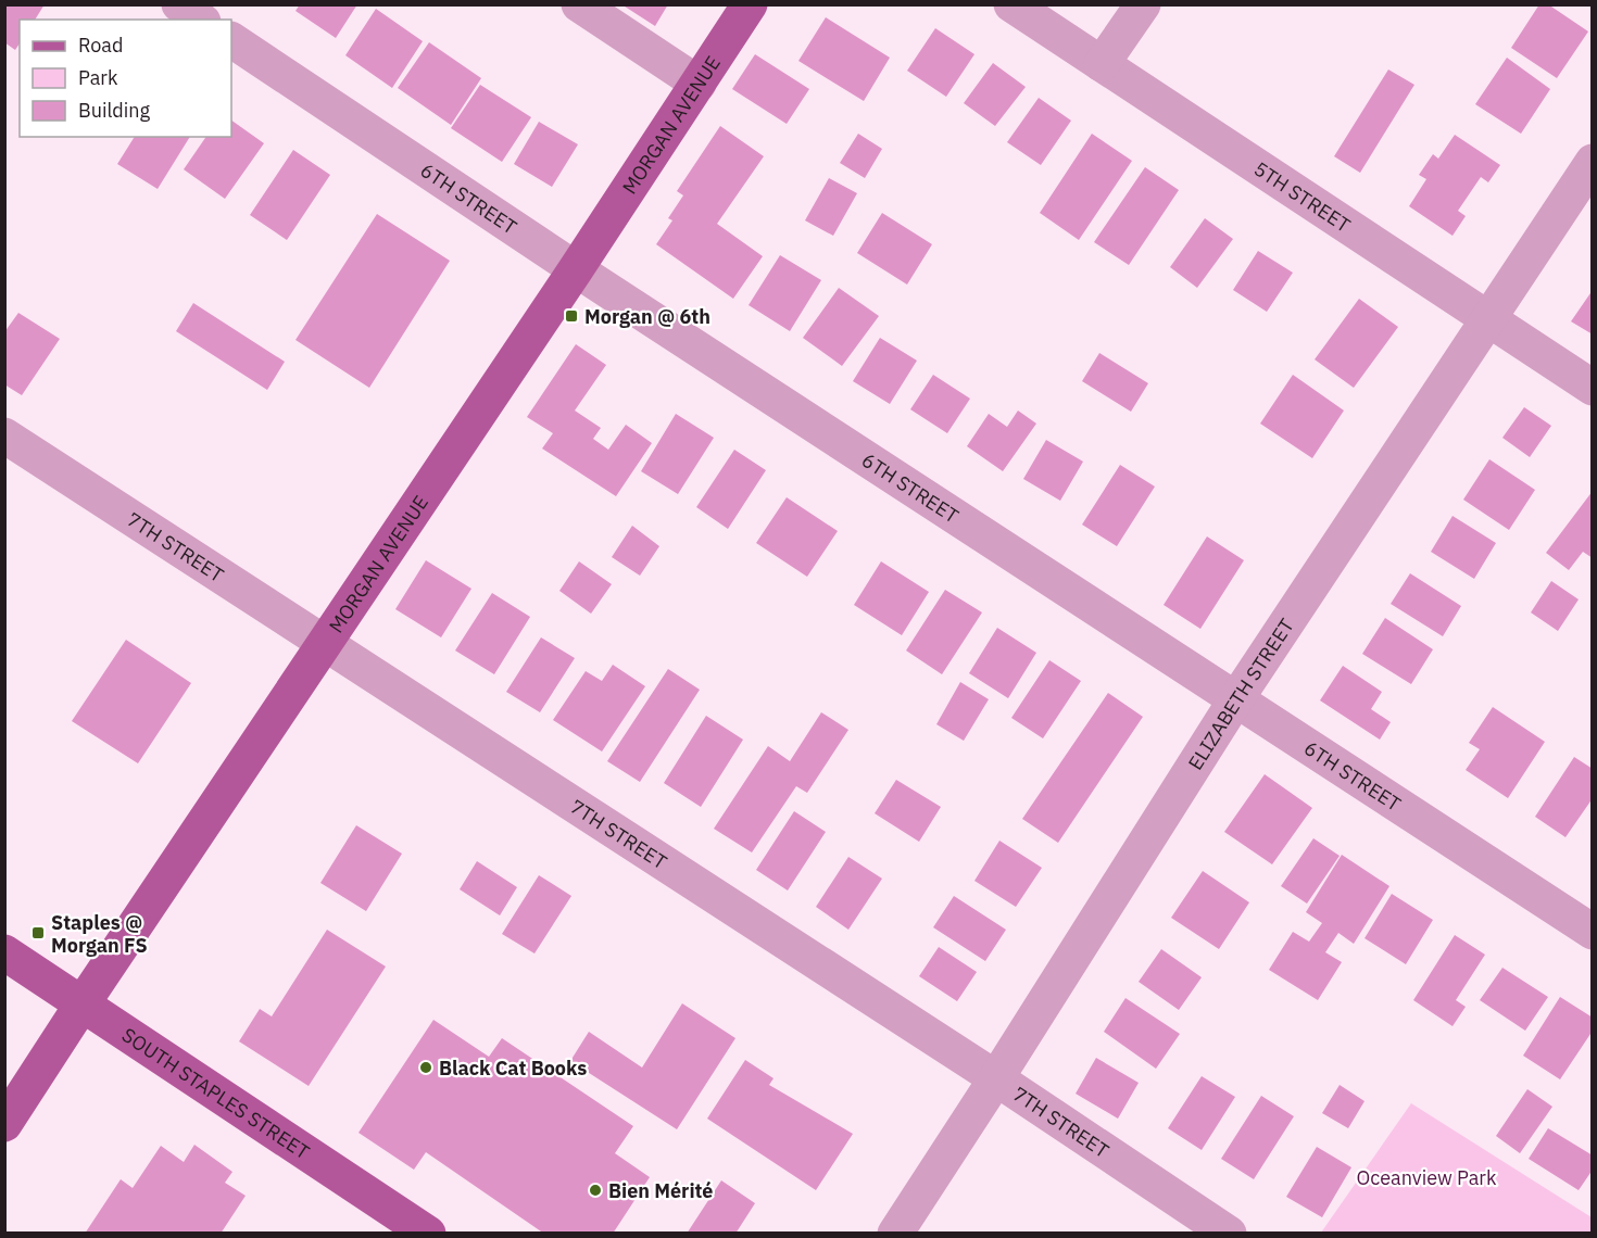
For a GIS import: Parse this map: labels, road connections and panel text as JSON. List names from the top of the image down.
{
  "streets": {
    "main road": ["MORGAN AVENUE", "SOUTH STAPLES STREET"],
    "street": [
      "5TH STREET",
      "6TH STREET",
      "7TH STREET",
      "ELIZABETH STREET"
    ]
  },
  "crossings": [
    ["MORGAN AVENUE", "6TH STREET"],
    ["MORGAN AVENUE", "7TH STREET"],
    ["MORGAN AVENUE", "SOUTH STAPLES STREET"],
    ["5TH STREET", "ELIZABETH STREET"],
    ["6TH STREET", "ELIZABETH STREET"],
    ["7TH STREET", "ELIZABETH STREET"]
  ],
  "parks": ["Oceanview Park"],
  "places": {
    "transit": ["Morgan @ 6th", "Staples @ Morgan FS"],
    "other": ["Black Cat Books", "Bien Mérité"]
  },
  "legend": ["Road", "Park", "Building"]
}
